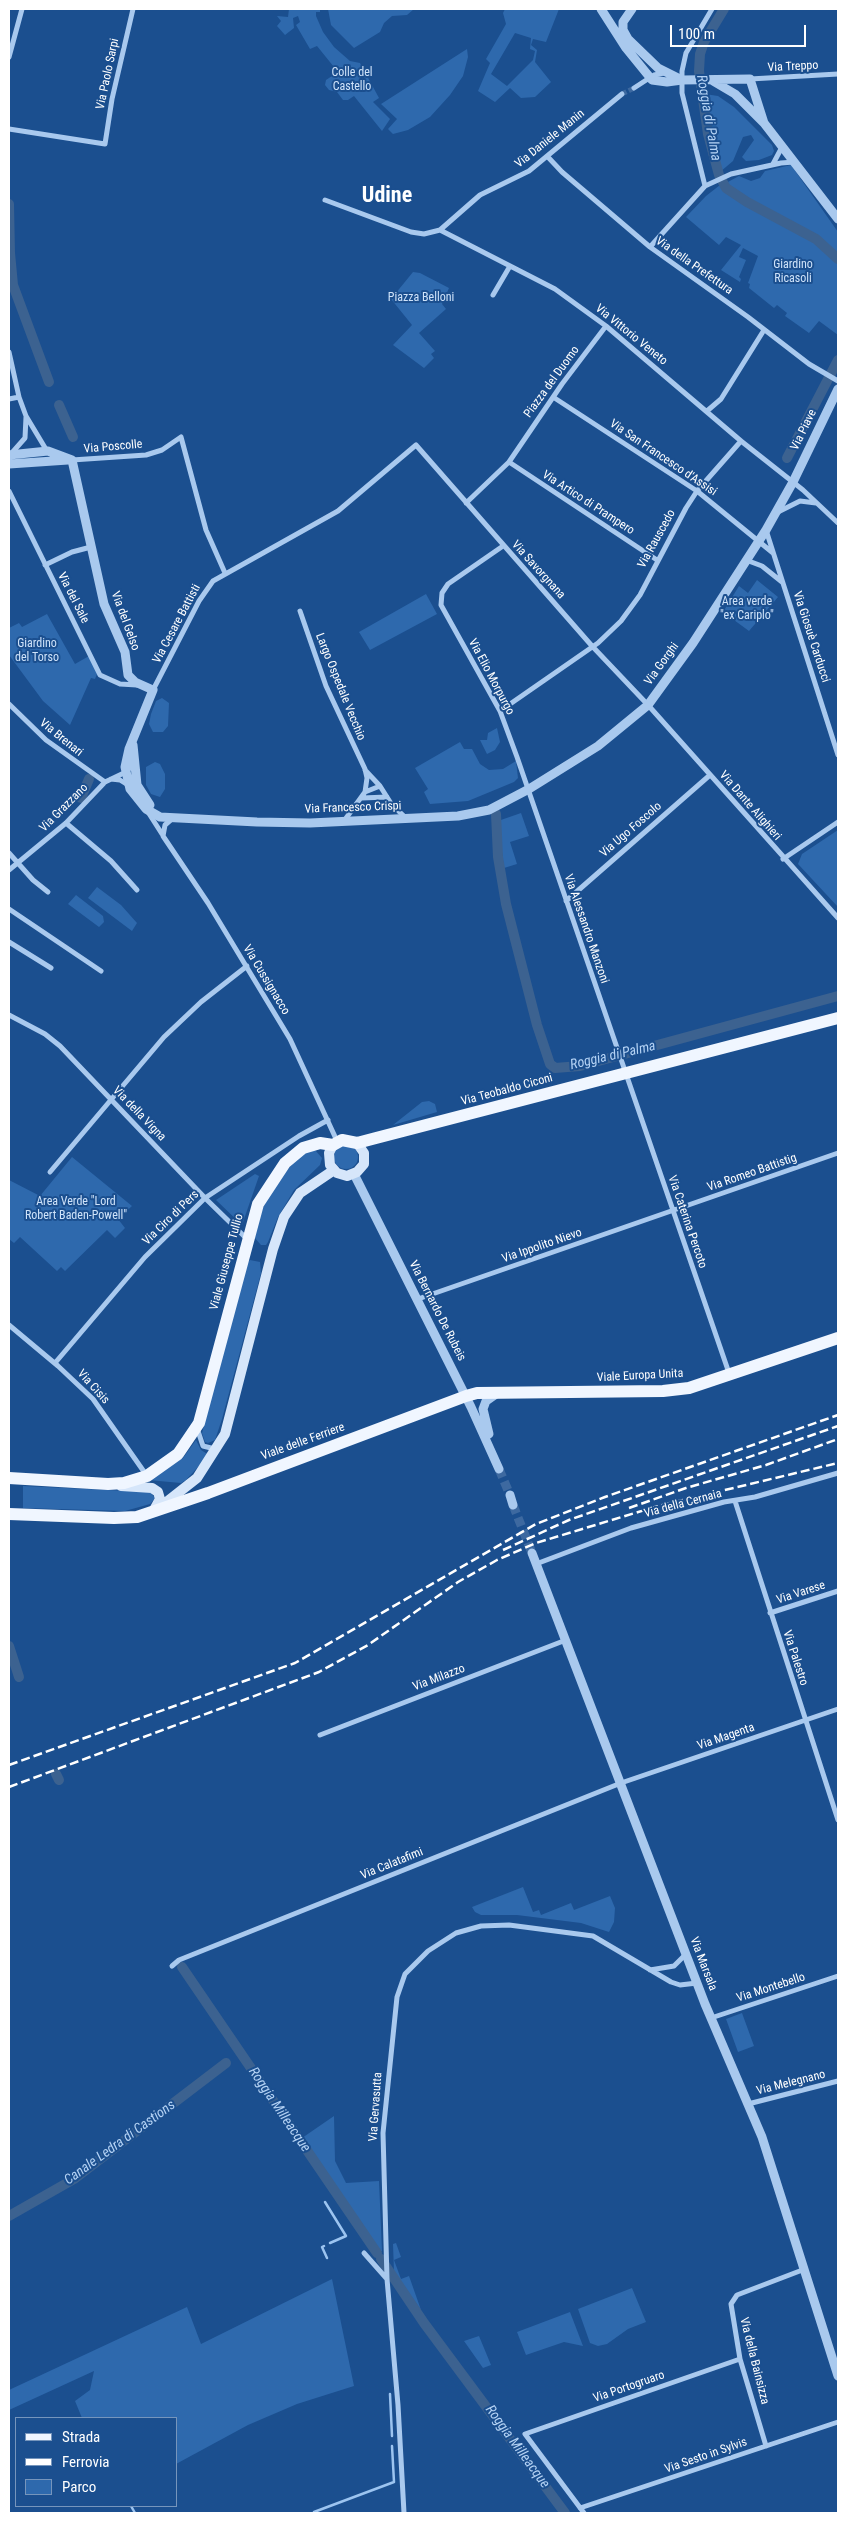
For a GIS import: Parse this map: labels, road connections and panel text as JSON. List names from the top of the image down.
{
  "streets": {
    "main road": [
      "Via Teobaldo Ciconi",
      "Viale Giuseppe Tullio",
      "Viale Europa Unita",
      "Viale delle Ferriere"
    ],
    "street": [
      "Via Treppo",
      "Via Paolo Sarpi",
      "Via Daniele Manin",
      "Via della Prefettura",
      "Via Vittorio Veneto",
      "Piazza del Duomo",
      "Via Piave",
      "Via Poscolle",
      "Via San Francesco d'Assisi",
      "Via Artico di Prampero",
      "Via Rauscedo",
      "Via Savorgnana",
      "Via del Sale",
      "Via del Gelso",
      "Via Cesare Battisti",
      "Via Giosuè Carducci",
      "Via Gorghi",
      "Via Elio Morpurgo",
      "Largo Ospedale Vecchio",
      "Via Brenari",
      "Via Dante Alighieri",
      "Via Grazzano",
      "Via Francesco Crispi",
      "Via Ugo Foscolo",
      "Via Alessandro Manzoni",
      "Via Cussignacco",
      "Via della Vigna",
      "Via Romeo Battistig",
      "Via Ciro di Pers",
      "Via Caterina Percoto",
      "Via Ippolito Nievo",
      "Via Bernardo De Rubeis",
      "Via Cisis",
      "Via della Cernaia",
      "Via Varese",
      "Via Palestro",
      "Via Milazzo",
      "Via Magenta",
      "Via Calatafimi",
      "Via Marsala",
      "Via Montebello",
      "Via Melegnano",
      "Via Gervasutta",
      "Via della Bainsizza",
      "Via Portogruaro",
      "Via Sesto in Sylvis"
    ]
  },
  "crossings": [
    ["Via Daniele Manin", "Via della Prefettura"],
    ["Via Daniele Manin", "Via Vittorio Veneto"],
    ["Via Vittorio Veneto", "Piazza del Duomo"],
    ["Via Vittorio Veneto", "Via Piave"],
    ["Via Vittorio Veneto", "Via Rauscedo"],
    ["Via Vittorio Veneto", "Via Gorghi"],
    ["Piazza del Duomo", "Via San Francesco d'Assisi"],
    ["Piazza del Duomo", "Via Artico di Prampero"],
    ["Piazza del Duomo", "Via Savorgnana"],
    ["Via Piave", "Via Gorghi"],
    ["Via Poscolle", "Via del Gelso"],
    ["Via Poscolle", "Via Cesare Battisti"],
    ["Via San Francesco d'Assisi", "Via Rauscedo"],
    ["Via San Francesco d'Assisi", "Via Gorghi"],
    ["Via Artico di Prampero", "Via Rauscedo"],
    ["Via Rauscedo", "Via Savorgnana"],
    ["Via Rauscedo", "Via Elio Morpurgo"],
    ["Via Savorgnana", "Via Cesare Battisti"],
    ["Via Savorgnana", "Via Gorghi"],
    ["Via Savorgnana", "Via Elio Morpurgo"],
    ["Via Savorgnana", "Via Dante Alighieri"],
    ["Via del Sale", "Via del Gelso"],
    ["Via Giosuè Carducci", "Via Gorghi"],
    ["Via Gorghi", "Via Elio Morpurgo"],
    ["Via Gorghi", "Via Dante Alighieri"],
    ["Via Gorghi", "Via Francesco Crispi"],
    ["Via Gorghi", "Via Alessandro Manzoni"],
    ["Via Elio Morpurgo", "Via Francesco Crispi"],
    ["Via Elio Morpurgo", "Via Alessandro Manzoni"],
    ["Largo Ospedale Vecchio", "Via Francesco Crispi"],
    ["Via Brenari", "Via Grazzano"],
    ["Via Dante Alighieri", "Via Ugo Foscolo"],
    ["Via Francesco Crispi", "Via Alessandro Manzoni"],
    ["Via Ugo Foscolo", "Via Alessandro Manzoni"],
    ["Via Alessandro Manzoni", "Via Teobaldo Ciconi"],
    ["Via Alessandro Manzoni", "Via Caterina Percoto"],
    ["Via Cussignacco", "Via Teobaldo Ciconi"],
    ["Via Cussignacco", "Via Ciro di Pers"],
    ["Via Cussignacco", "Viale Giuseppe Tullio"],
    ["Via Cussignacco", "Via Bernardo De Rubeis"],
    ["Via Teobaldo Ciconi", "Via Caterina Percoto"],
    ["Via Teobaldo Ciconi", "Viale Giuseppe Tullio"],
    ["Via Teobaldo Ciconi", "Via Bernardo De Rubeis"],
    ["Via della Vigna", "Via Ciro di Pers"],
    ["Via della Vigna", "Viale Giuseppe Tullio"],
    ["Via Romeo Battistig", "Via Caterina Percoto"],
    ["Via Romeo Battistig", "Via Ippolito Nievo"],
    ["Via Ciro di Pers", "Via Cisis"],
    ["Via Caterina Percoto", "Via Ippolito Nievo"],
    ["Via Caterina Percoto", "Viale Europa Unita"],
    ["Via Ippolito Nievo", "Via Bernardo De Rubeis"],
    ["Viale Giuseppe Tullio", "Via Bernardo De Rubeis"],
    ["Viale Giuseppe Tullio", "Via Cisis"],
    ["Via Bernardo De Rubeis", "Viale Europa Unita"],
    ["Via Bernardo De Rubeis", "Viale delle Ferriere"],
    ["Viale Europa Unita", "Viale delle Ferriere"],
    ["Via della Cernaia", "Via Palestro"],
    ["Via della Cernaia", "Via Marsala"],
    ["Via Varese", "Via Palestro"],
    ["Via Palestro", "Via Magenta"],
    ["Via Milazzo", "Via Marsala"],
    ["Via Magenta", "Via Calatafimi"],
    ["Via Magenta", "Via Marsala"],
    ["Via Calatafimi", "Via Marsala"],
    ["Via Marsala", "Via Montebello"],
    ["Via Marsala", "Via Melegnano"],
    ["Via Marsala", "Via Gervasutta"],
    ["Via Marsala", "Via della Bainsizza"],
    ["Via della Bainsizza", "Via Portogruaro"],
    ["Via della Bainsizza", "Via Sesto in Sylvis"],
    ["Via Portogruaro", "Via Sesto in Sylvis"]
  ],
  "districts": ["Udine"],
  "water": ["Roggia di Palma", "Roggia Milleacque", "Canale Ledra di Castions"],
  "parks": [
    "Colle del Castello",
    "Giardino Ricasoli",
    "Piazza Belloni",
    "Area verde \"ex Cariplo\"",
    "Giardino del Torso",
    "Area Verde \"Lord Robert Baden-Powell\""
  ],
  "legend": ["Strada", "Ferrovia", "Parco"],
  "scale_bar": "100 m"
}
